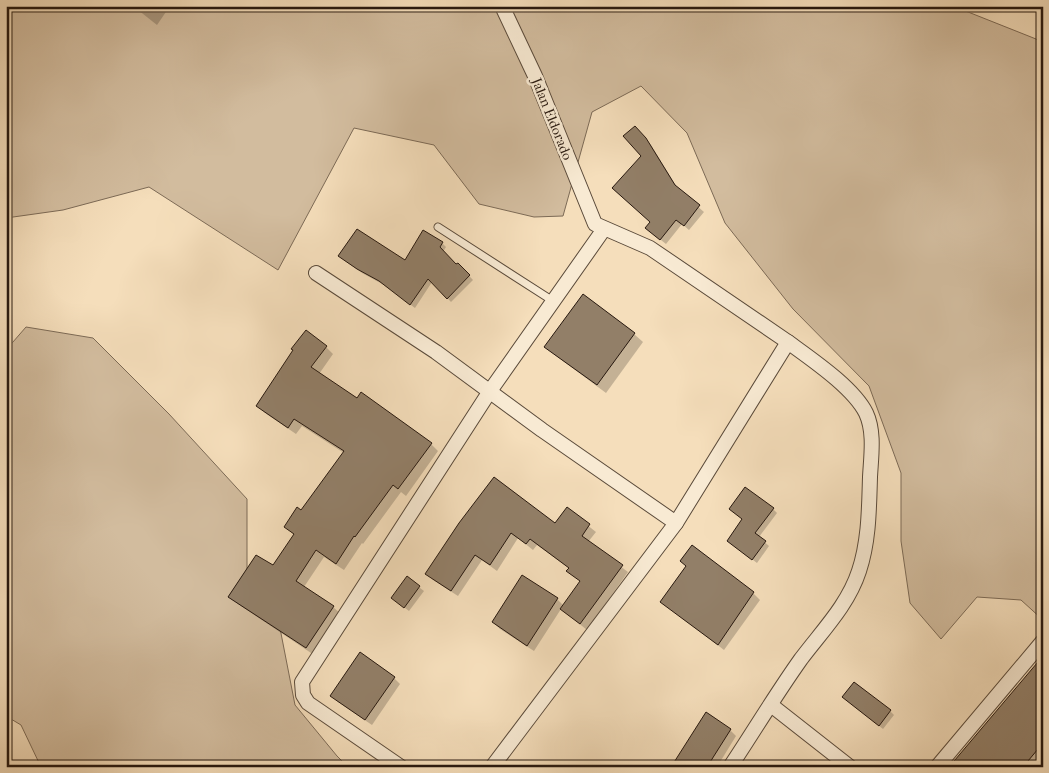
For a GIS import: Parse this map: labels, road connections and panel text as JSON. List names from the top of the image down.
{
  "streets": {
    "street": ["Jalan Eldorado"]
  }
}
